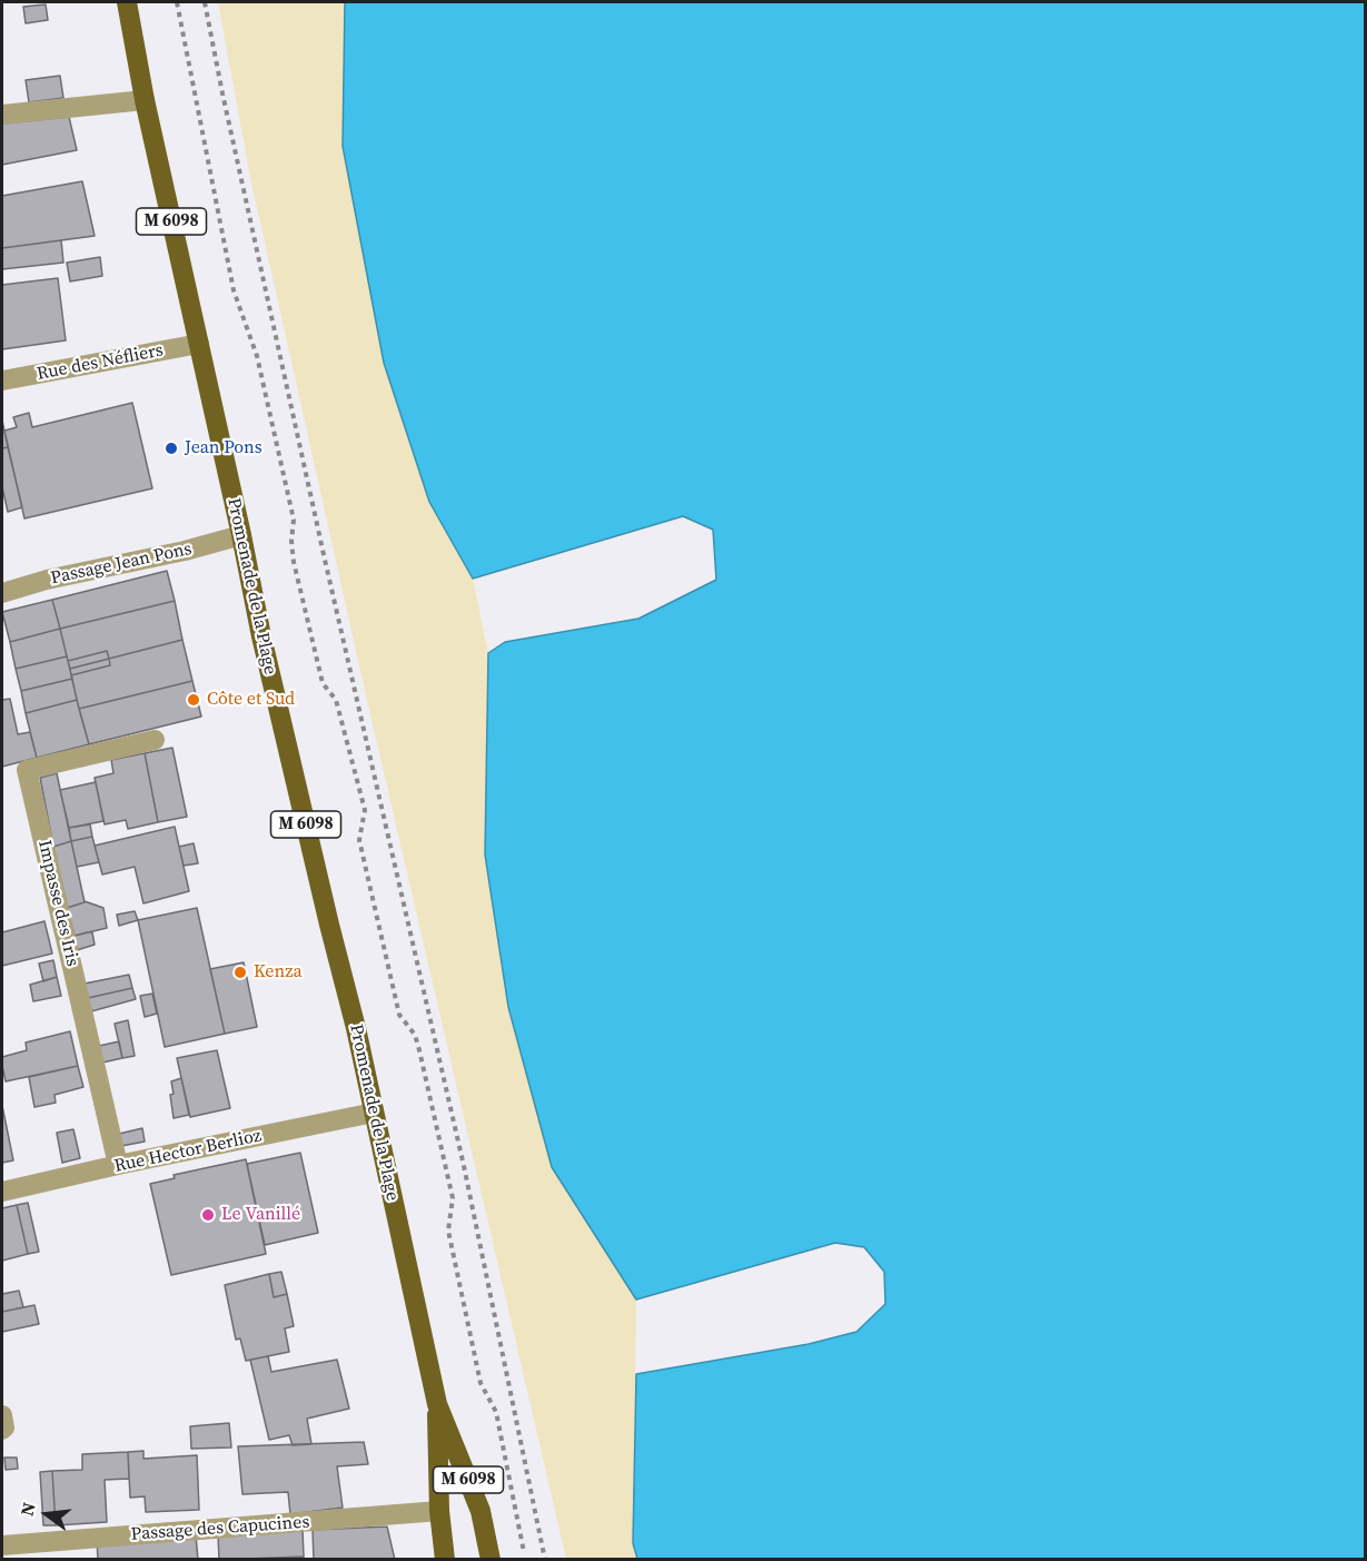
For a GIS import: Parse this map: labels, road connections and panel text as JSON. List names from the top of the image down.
{
  "streets": {
    "main road": ["M 6098", "Promenade de la Plage"],
    "street": [
      "Rue des Néfliers",
      "Passage Jean Pons",
      "Impasse des Iris",
      "Rue Hector Berlioz",
      "Passage des Capucines"
    ]
  },
  "crossings": [
    ["Rue des Néfliers", "Promenade de la Plage"],
    ["Passage Jean Pons", "Promenade de la Plage"],
    ["Promenade de la Plage", "Rue Hector Berlioz"],
    ["Promenade de la Plage", "Passage des Capucines"],
    ["Impasse des Iris", "Rue Hector Berlioz"]
  ],
  "places": [
    "Jean Pons",
    "Côte et Sud",
    "Kenza",
    "Le Vanillé"
  ],
  "north": "left"
}
